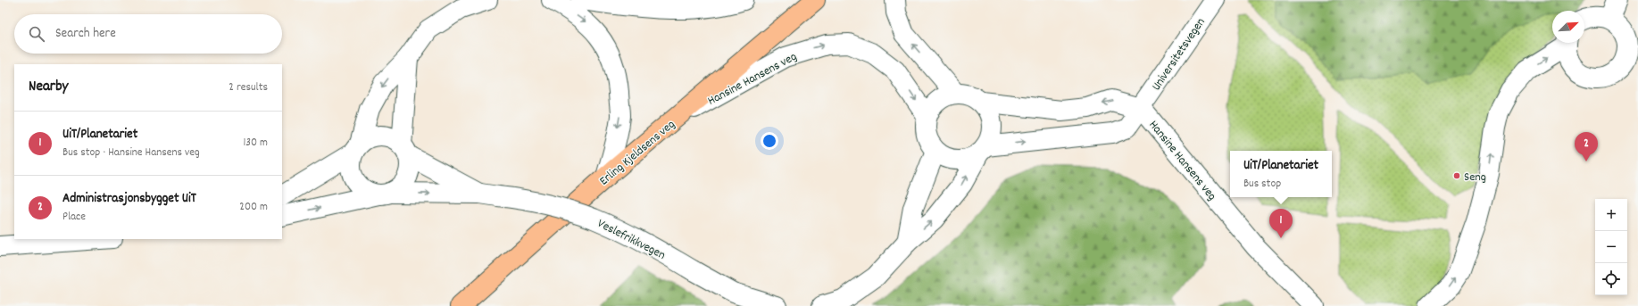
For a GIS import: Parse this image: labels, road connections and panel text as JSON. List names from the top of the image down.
{
  "streets": {
    "highway": ["Erling Kjeldsens veg"],
    "street": ["Universitetsvegen", "Hansine Hansens veg", "Veslefrikkvegen"]
  },
  "crossings": [
    ["Universitetsvegen", "Hansine Hansens veg"],
    ["Hansine Hansens veg", "Erling Kjeldsens veg"]
  ],
  "places": ["Seng"],
  "north": "top right",
  "page": {
    "search": "Search here",
    "heading": ["Nearby", "2 results"],
    "list": [
      {
        "mark": "1",
        "name": "UiT/Planetariet",
        "note": "Bus stop · Hansine Hansens veg",
        "value": "130 m"
      },
      {
        "mark": "2",
        "name": "Administrasjonsbygget UiT",
        "note": "Place",
        "value": "200 m"
      }
    ],
    "pins": ["2", "1"],
    "popup": ["UiT/Planetariet", "Bus stop"],
    "map_buttons": ["+", "−"]
  }
}
